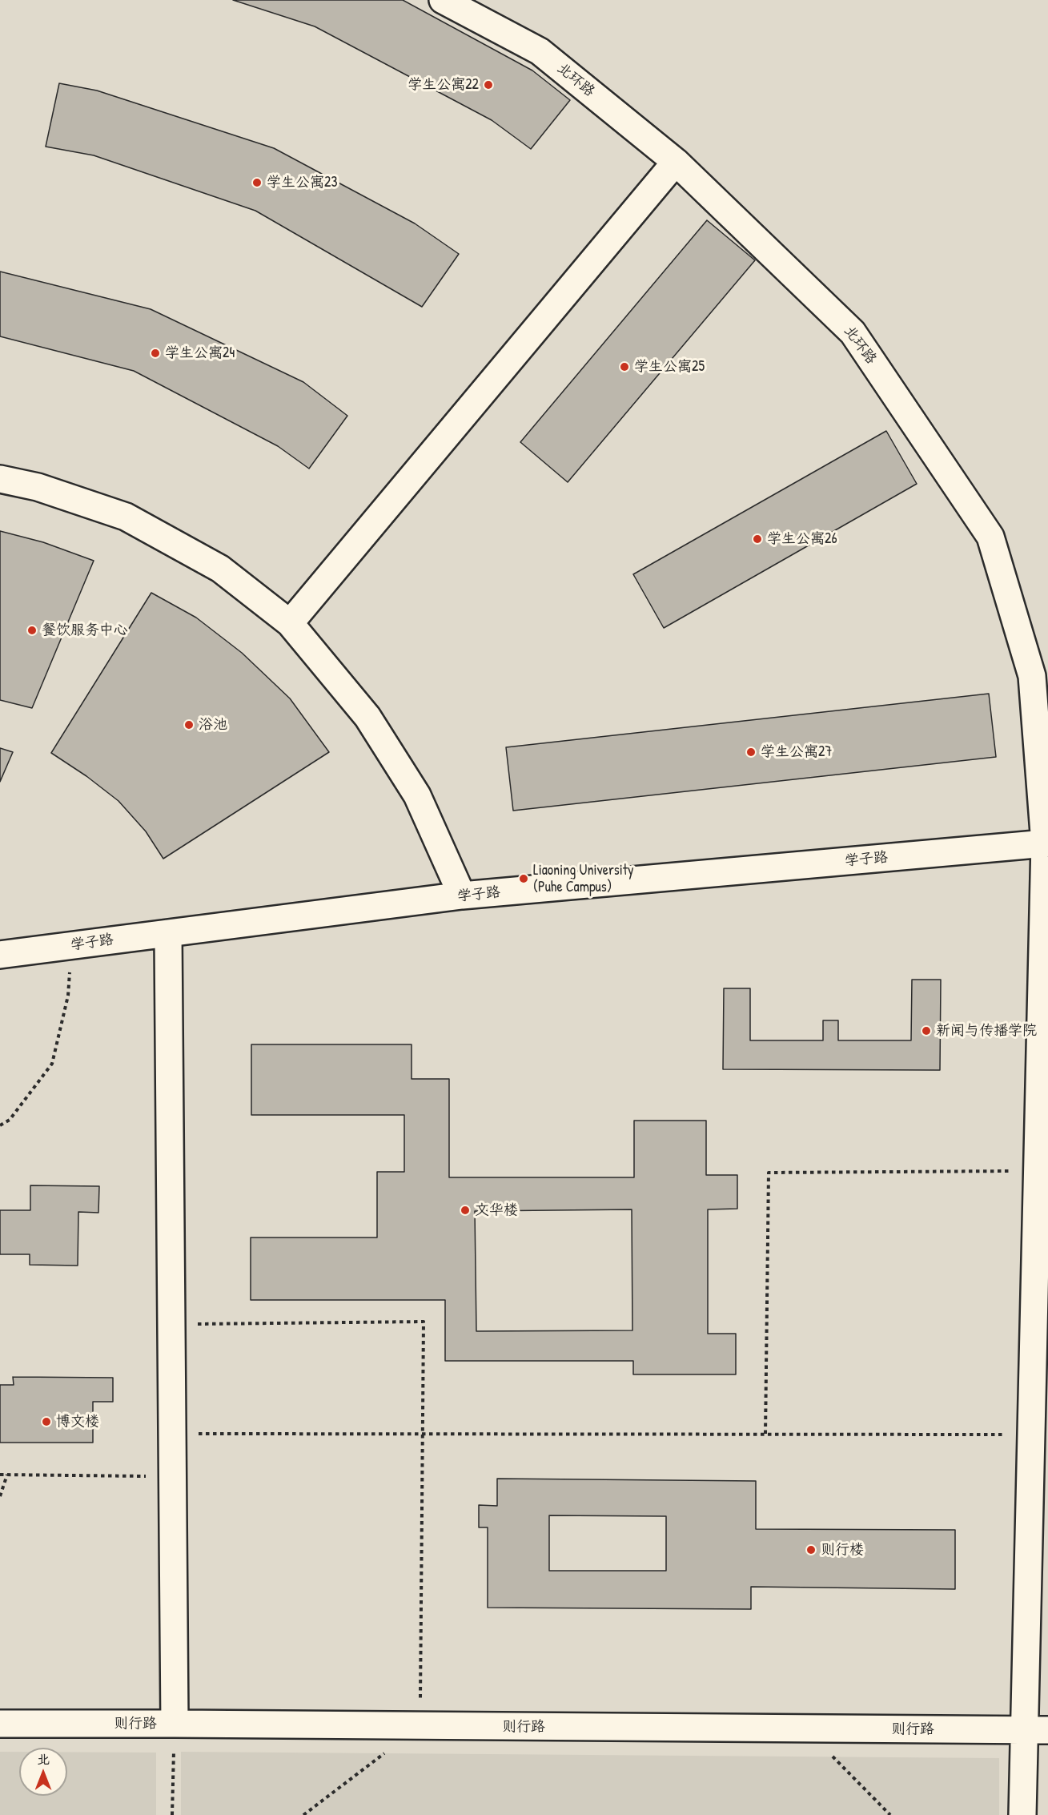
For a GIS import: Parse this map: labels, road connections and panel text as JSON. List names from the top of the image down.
{
  "streets": {
    "street": ["北环路", "学子路", "则行路"]
  },
  "crossings": [
    ["北环路", "学子路"],
    ["北环路", "则行路"]
  ],
  "places": [
    "学生公寓22",
    "学生公寓23",
    "学生公寓24",
    "学生公寓25",
    "学生公寓26",
    "餐饮服务中心",
    "浴池",
    "学生公寓27",
    "Liaoning University (Puhe Campus)",
    "新闻与传播学院",
    "文华楼",
    "博文楼",
    "则行楼"
  ],
  "north": "top"
}
